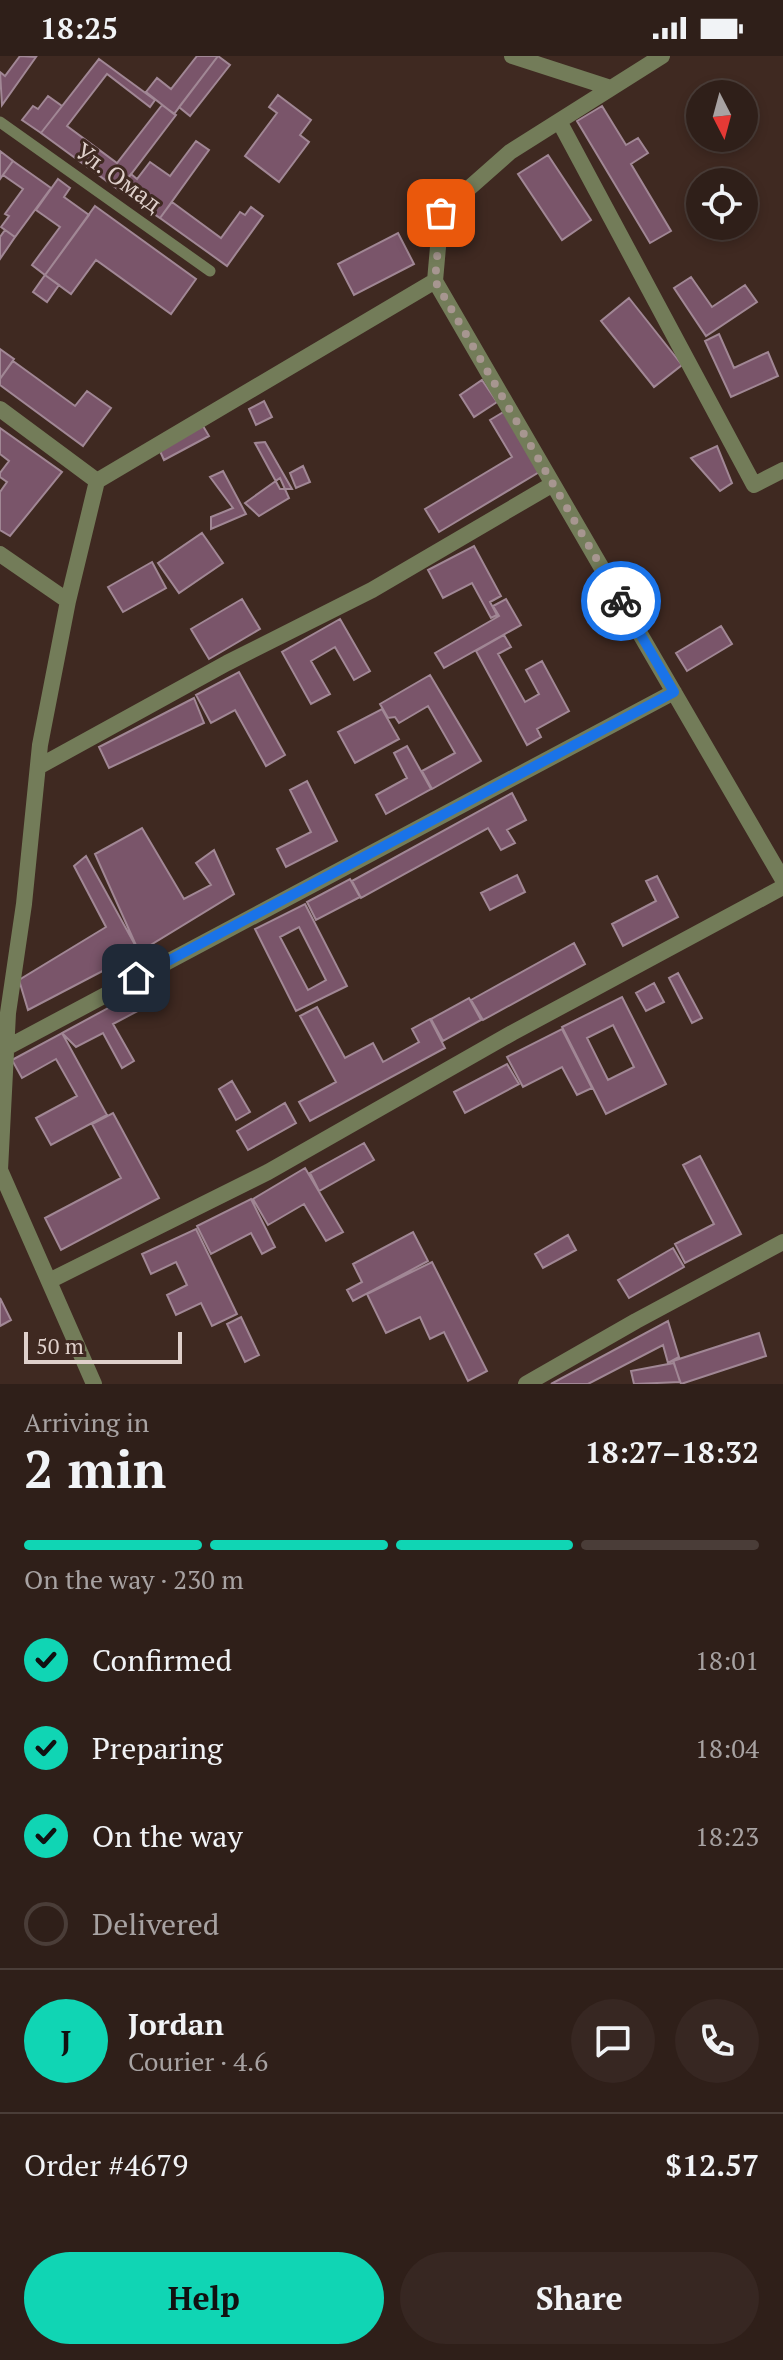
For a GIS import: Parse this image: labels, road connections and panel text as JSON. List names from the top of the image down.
{
  "streets": {
    "lane": ["Ул. Омад"]
  },
  "scale_bar": "50 m",
  "north": "bottom",
  "page": {
    "status": "18:25",
    "scale": "50 m",
    "heading": ["2 min", "Arriving in", "18:27–18:32"],
    "panel": [
      "Jordan",
      "Courier · 4.6",
      "Order #4679",
      "$12.57"
    ],
    "bar": "On the way · 230 m",
    "list": [
      ["Confirmed", "18:01"],
      ["Preparing", "18:04"],
      ["On the way", "18:23"],
      "Delivered"
    ],
    "round": "J",
    "buttons": ["Help", "Share"]
  }
}
